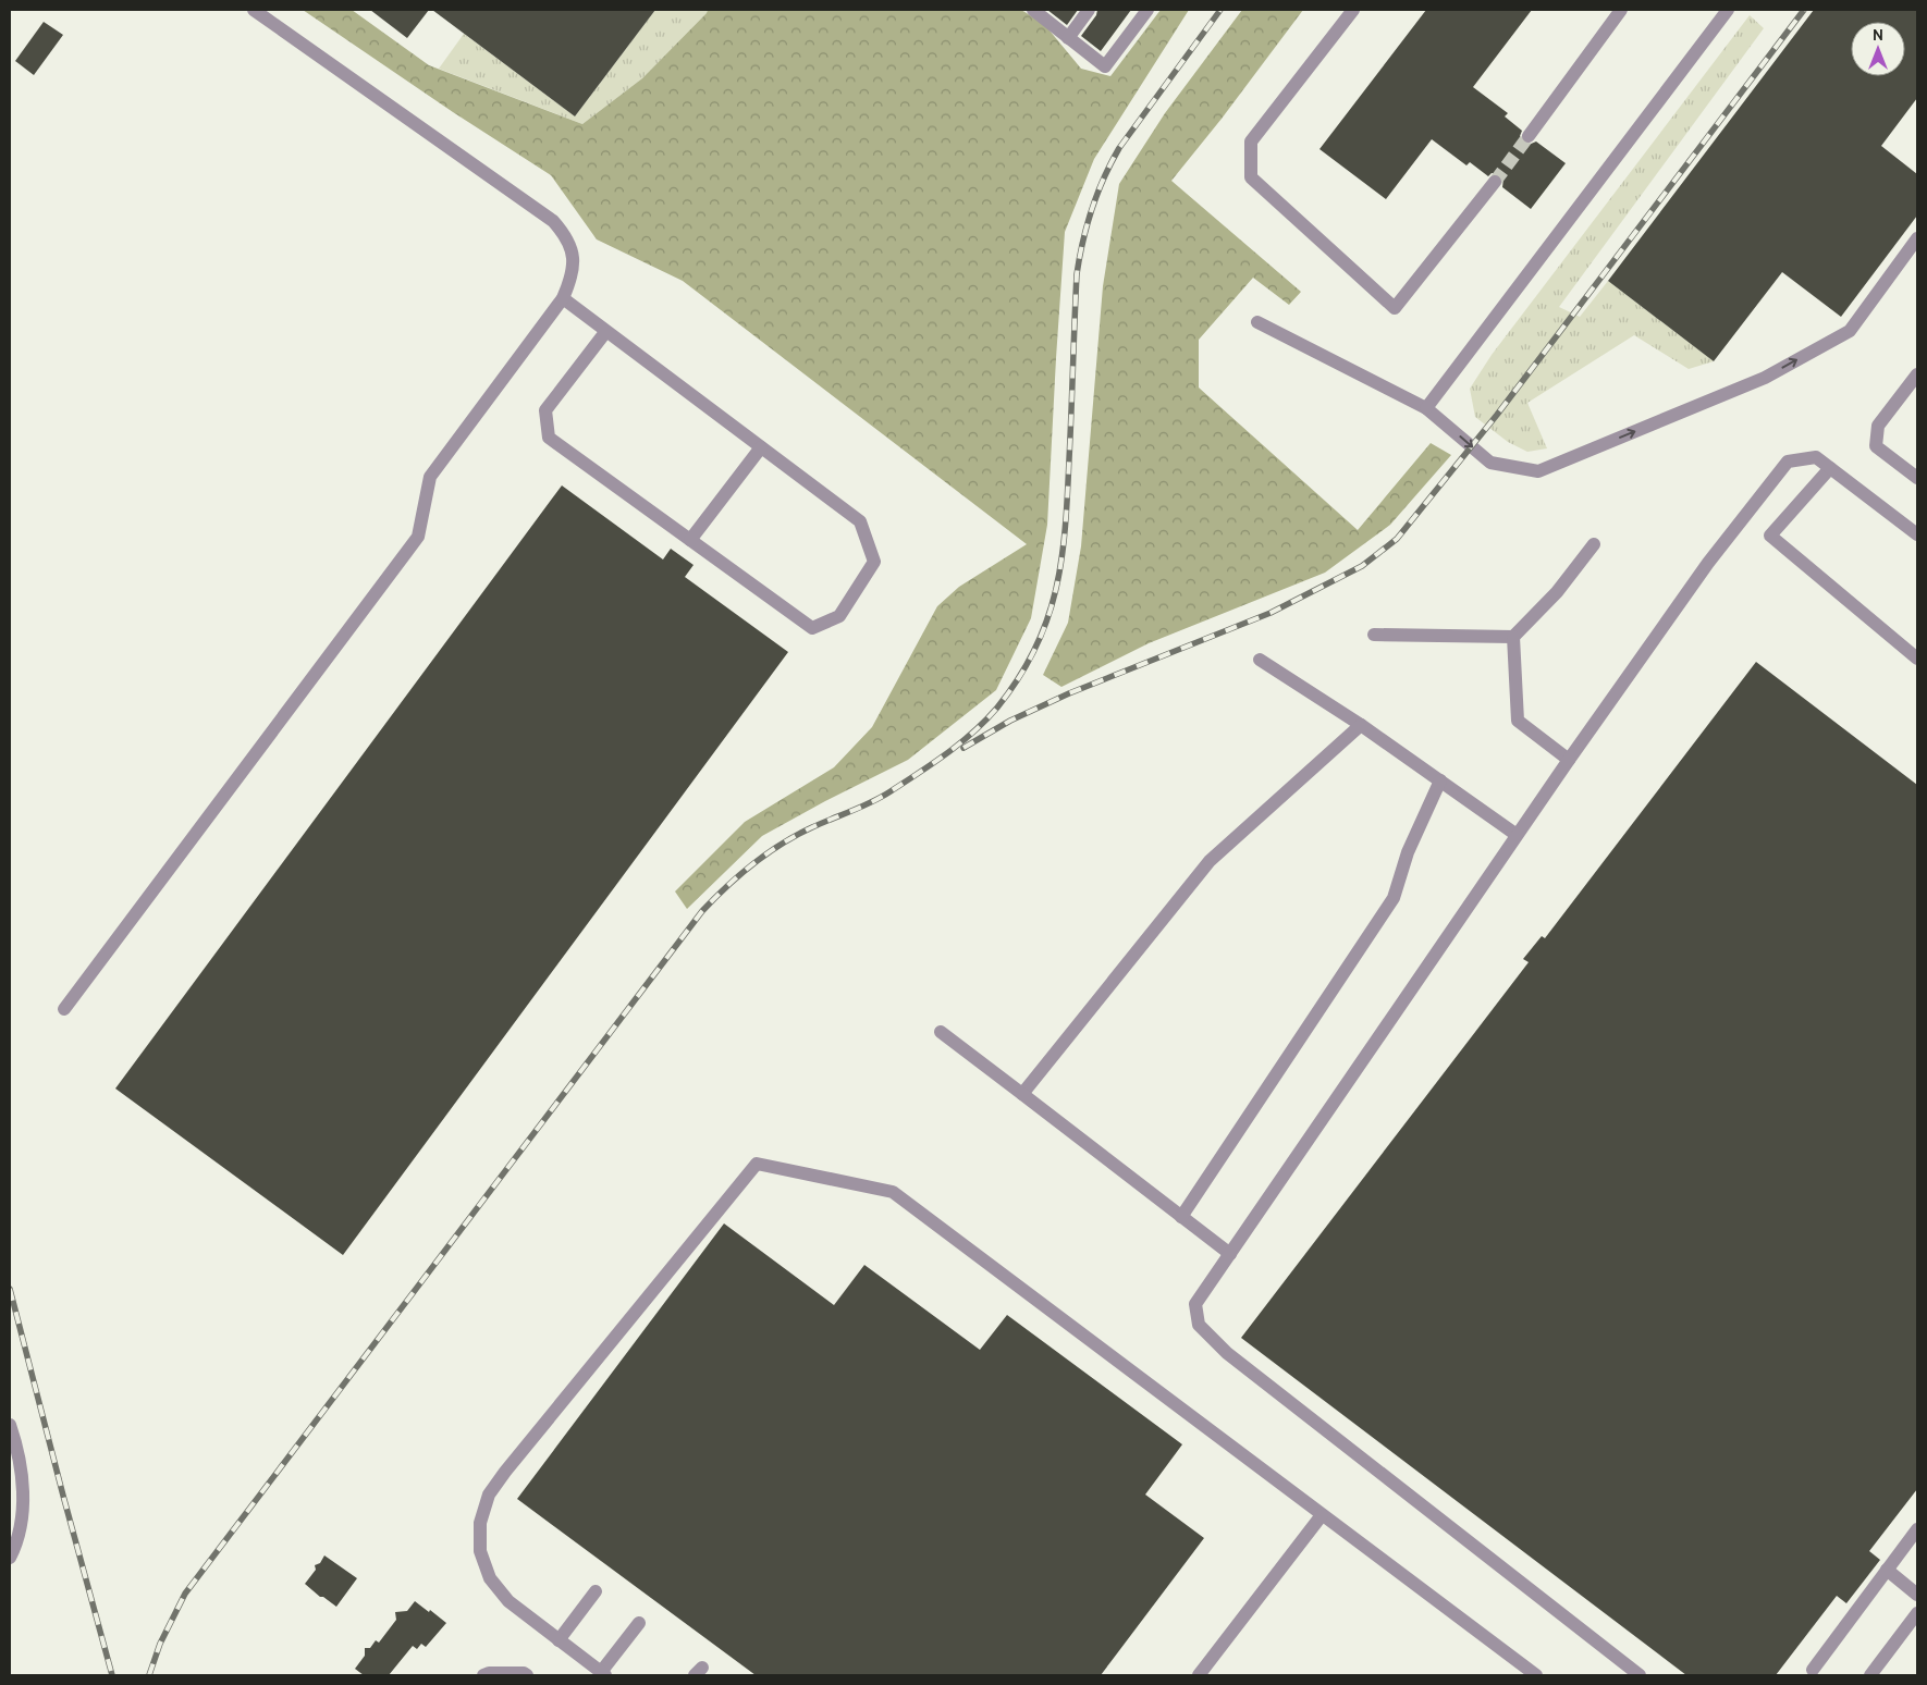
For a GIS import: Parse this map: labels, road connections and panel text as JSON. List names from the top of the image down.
{
  "north": "top"
}
